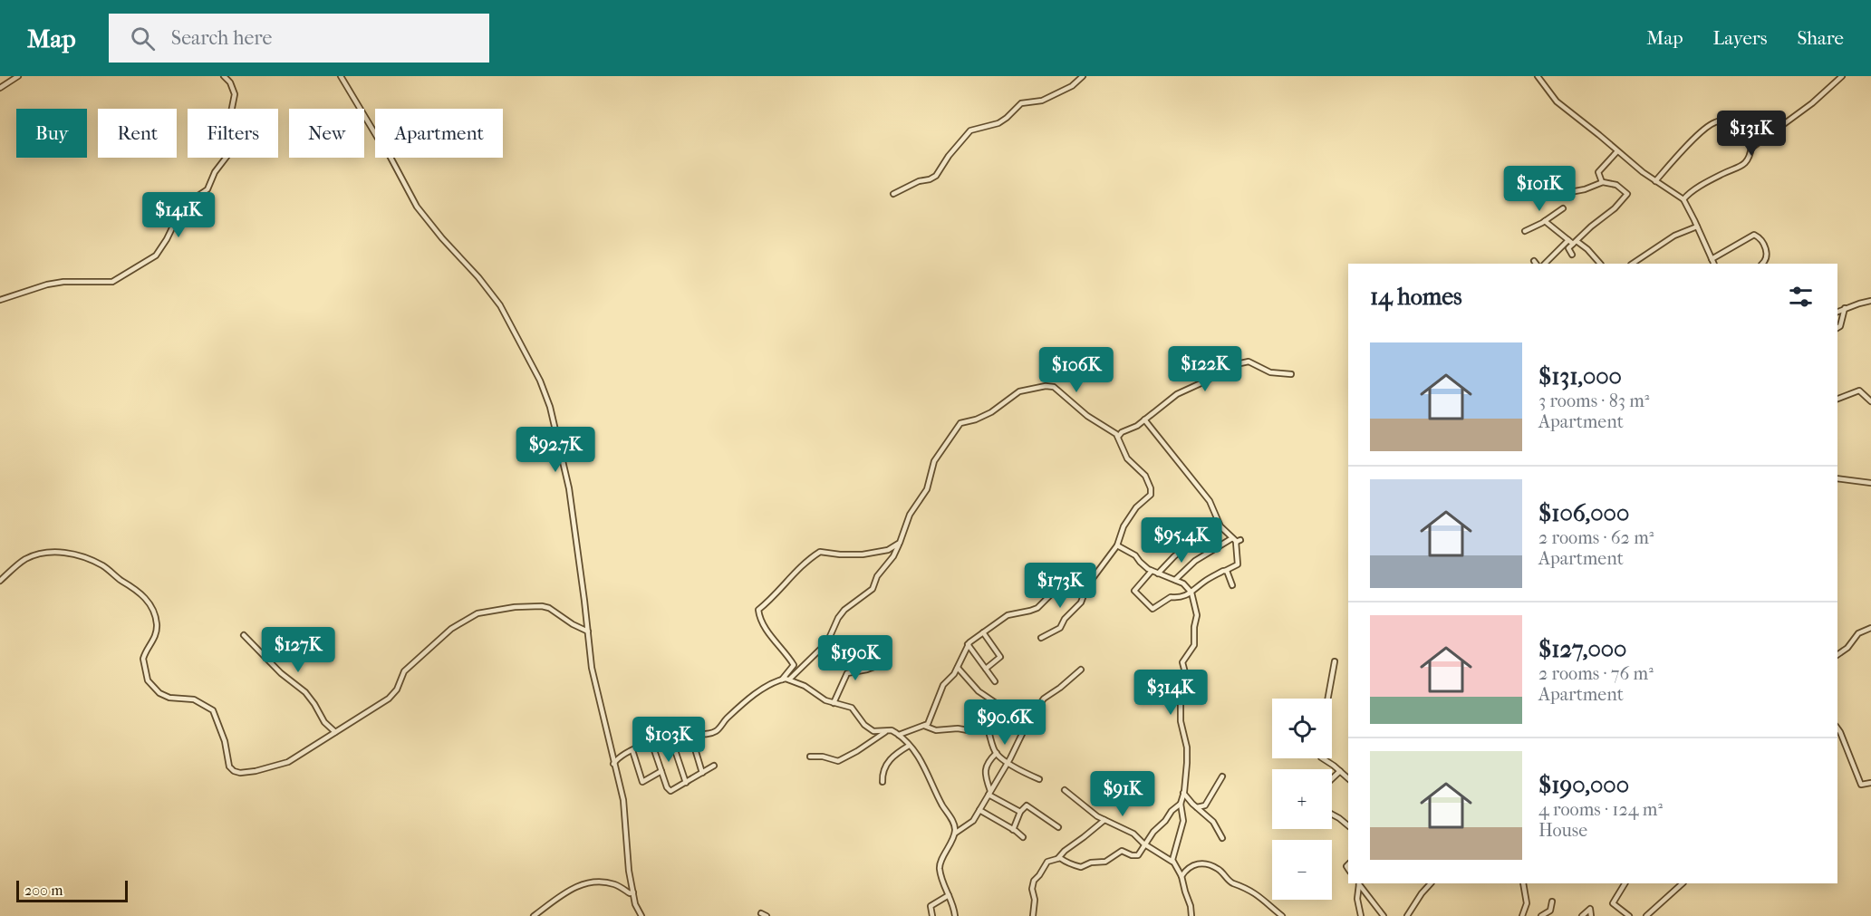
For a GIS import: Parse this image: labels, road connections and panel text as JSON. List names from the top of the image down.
{
  "scale_bar": "200 m",
  "page": {
    "header": "Map",
    "search": "Search here",
    "nav": ["Map", "Layers", "Share"],
    "chip": [
      "Buy",
      "Rent",
      "Filters",
      "New",
      "Apartment"
    ],
    "price": [
      "$131K",
      "$101K",
      "$141K",
      "$122K",
      "$106K",
      "$92.7K",
      "$95.4K",
      "$173K",
      "$127K",
      "$190K",
      "$314K",
      "$90.6K",
      "$103K",
      "$91K"
    ],
    "heading": "14 homes",
    "list": [
      {
        "name": "$131,000",
        "note": "3 rooms · 83 m² · Apartment"
      },
      {
        "name": "$106,000",
        "note": "2 rooms · 62 m² · Apartment"
      },
      {
        "name": "$127,000",
        "note": "2 rooms · 76 m² · Apartment"
      },
      {
        "name": "$190,000",
        "note": "4 rooms · 124 m² · House"
      }
    ],
    "map_buttons": ["+", "−"],
    "scale": "200 m"
  }
}
